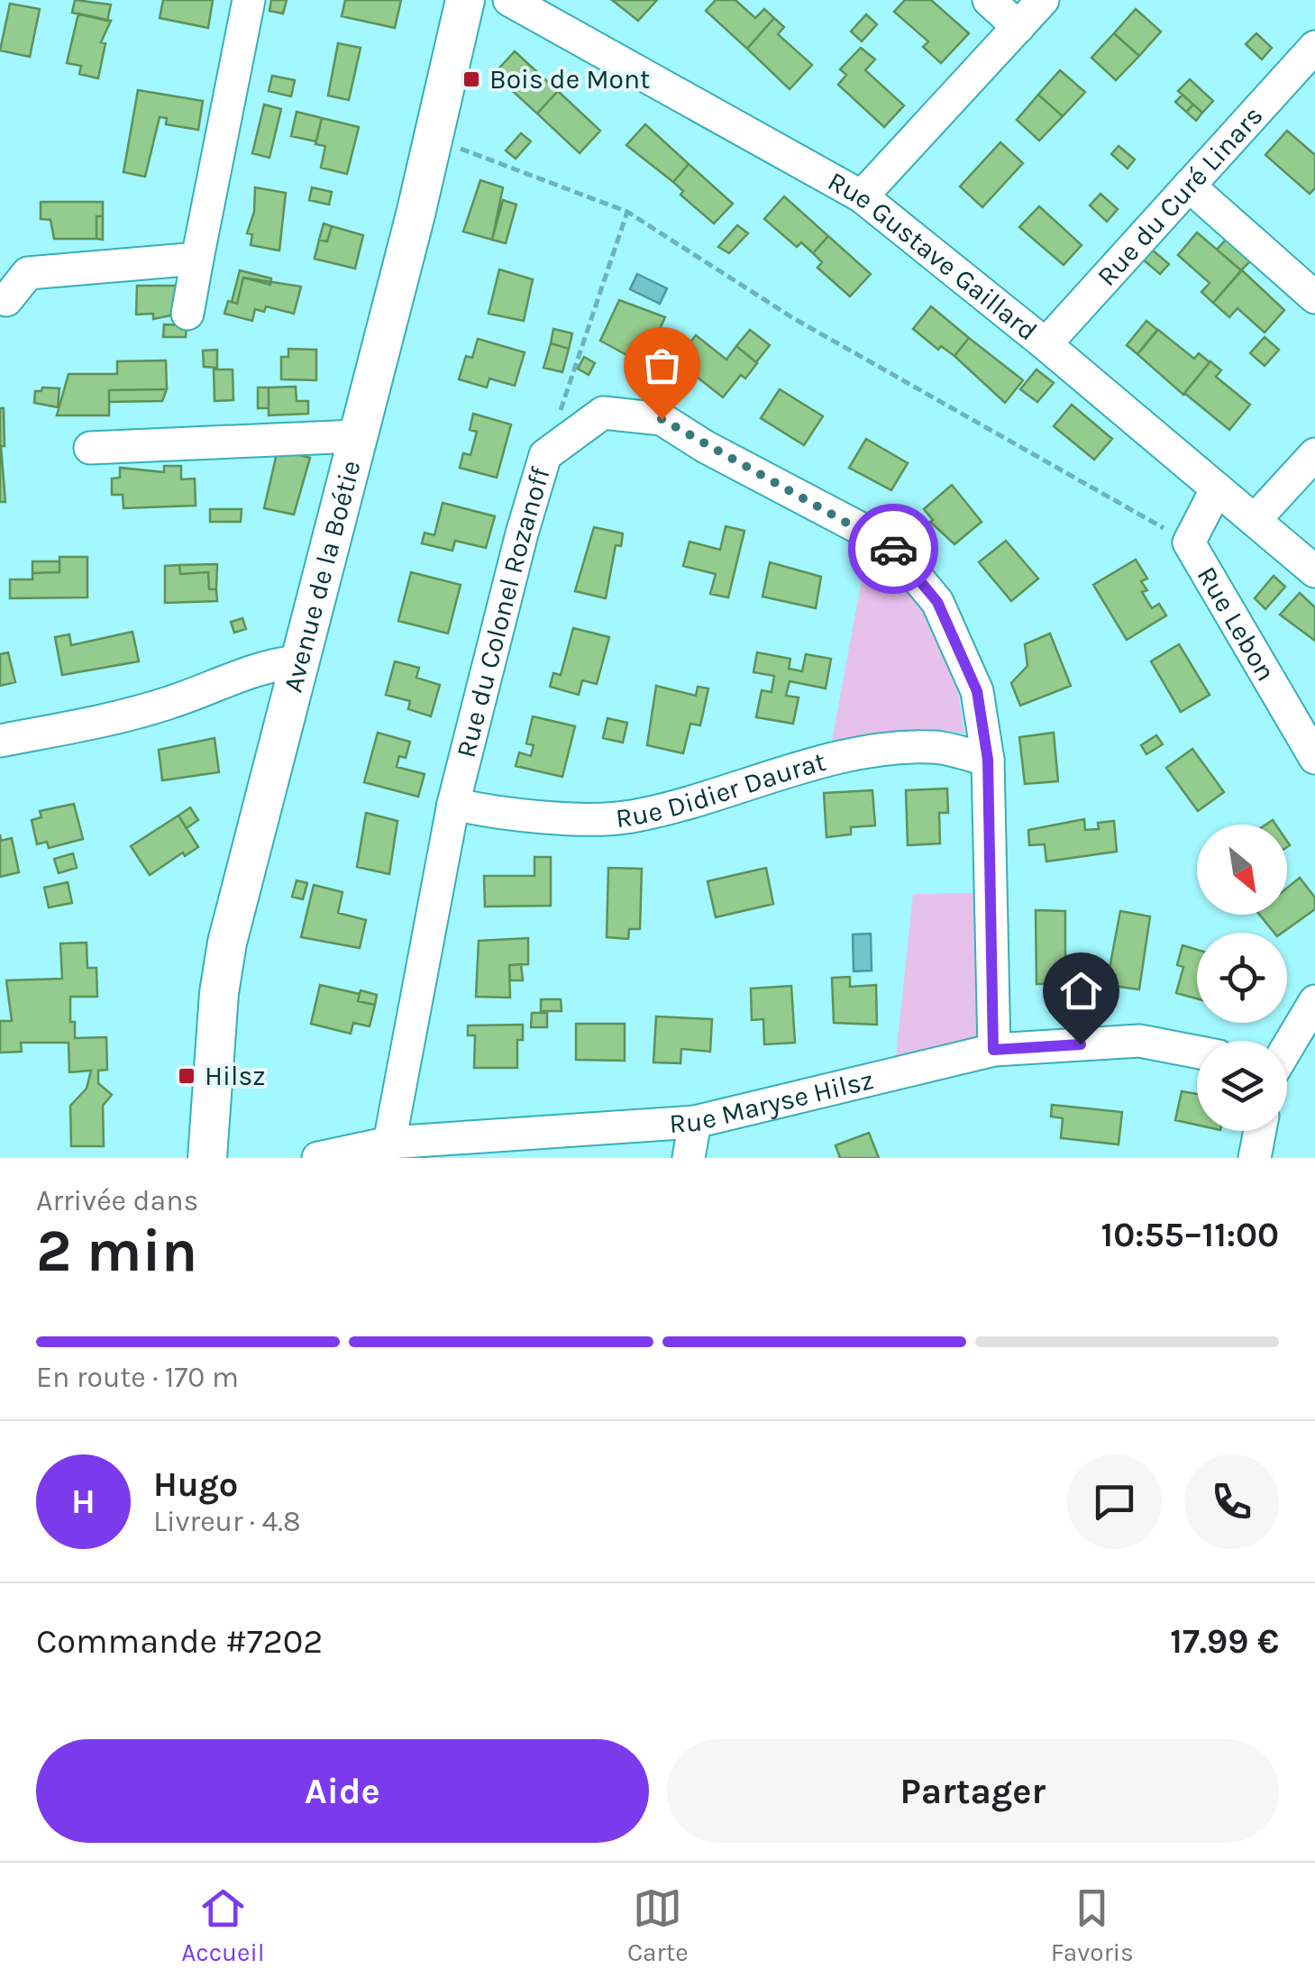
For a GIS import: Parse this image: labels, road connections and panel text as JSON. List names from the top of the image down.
{
  "streets": {
    "main road": ["Avenue de la Boétie"],
    "street": [
      "Rue du Curé Linars",
      "Rue Gustave Gaillard",
      "Rue du Colonel Rozanoff",
      "Rue Lebon",
      "Rue Didier Daurat",
      "Rue Maryse Hilsz"
    ]
  },
  "crossings": [
    ["Rue du Curé Linars", "Rue Gustave Gaillard"],
    ["Rue Gustave Gaillard", "Rue Lebon"],
    ["Rue du Colonel Rozanoff", "Rue Didier Daurat"],
    ["Rue du Colonel Rozanoff", "Rue Maryse Hilsz"]
  ],
  "places": {
    "transit": ["Bois de Mont", "Hilsz"]
  },
  "north": "bottom right",
  "page": {
    "heading": ["2 min", "Arrivée dans", "10:55–11:00"],
    "panel": [
      "Hugo",
      "Livreur · 4.8",
      "Commande #7202",
      "17.99 €"
    ],
    "bar": "En route · 170 m",
    "round": "H",
    "buttons": ["Aide", "Partager"],
    "tabs": ["Accueil", "Carte", "Favoris"]
  }
}
